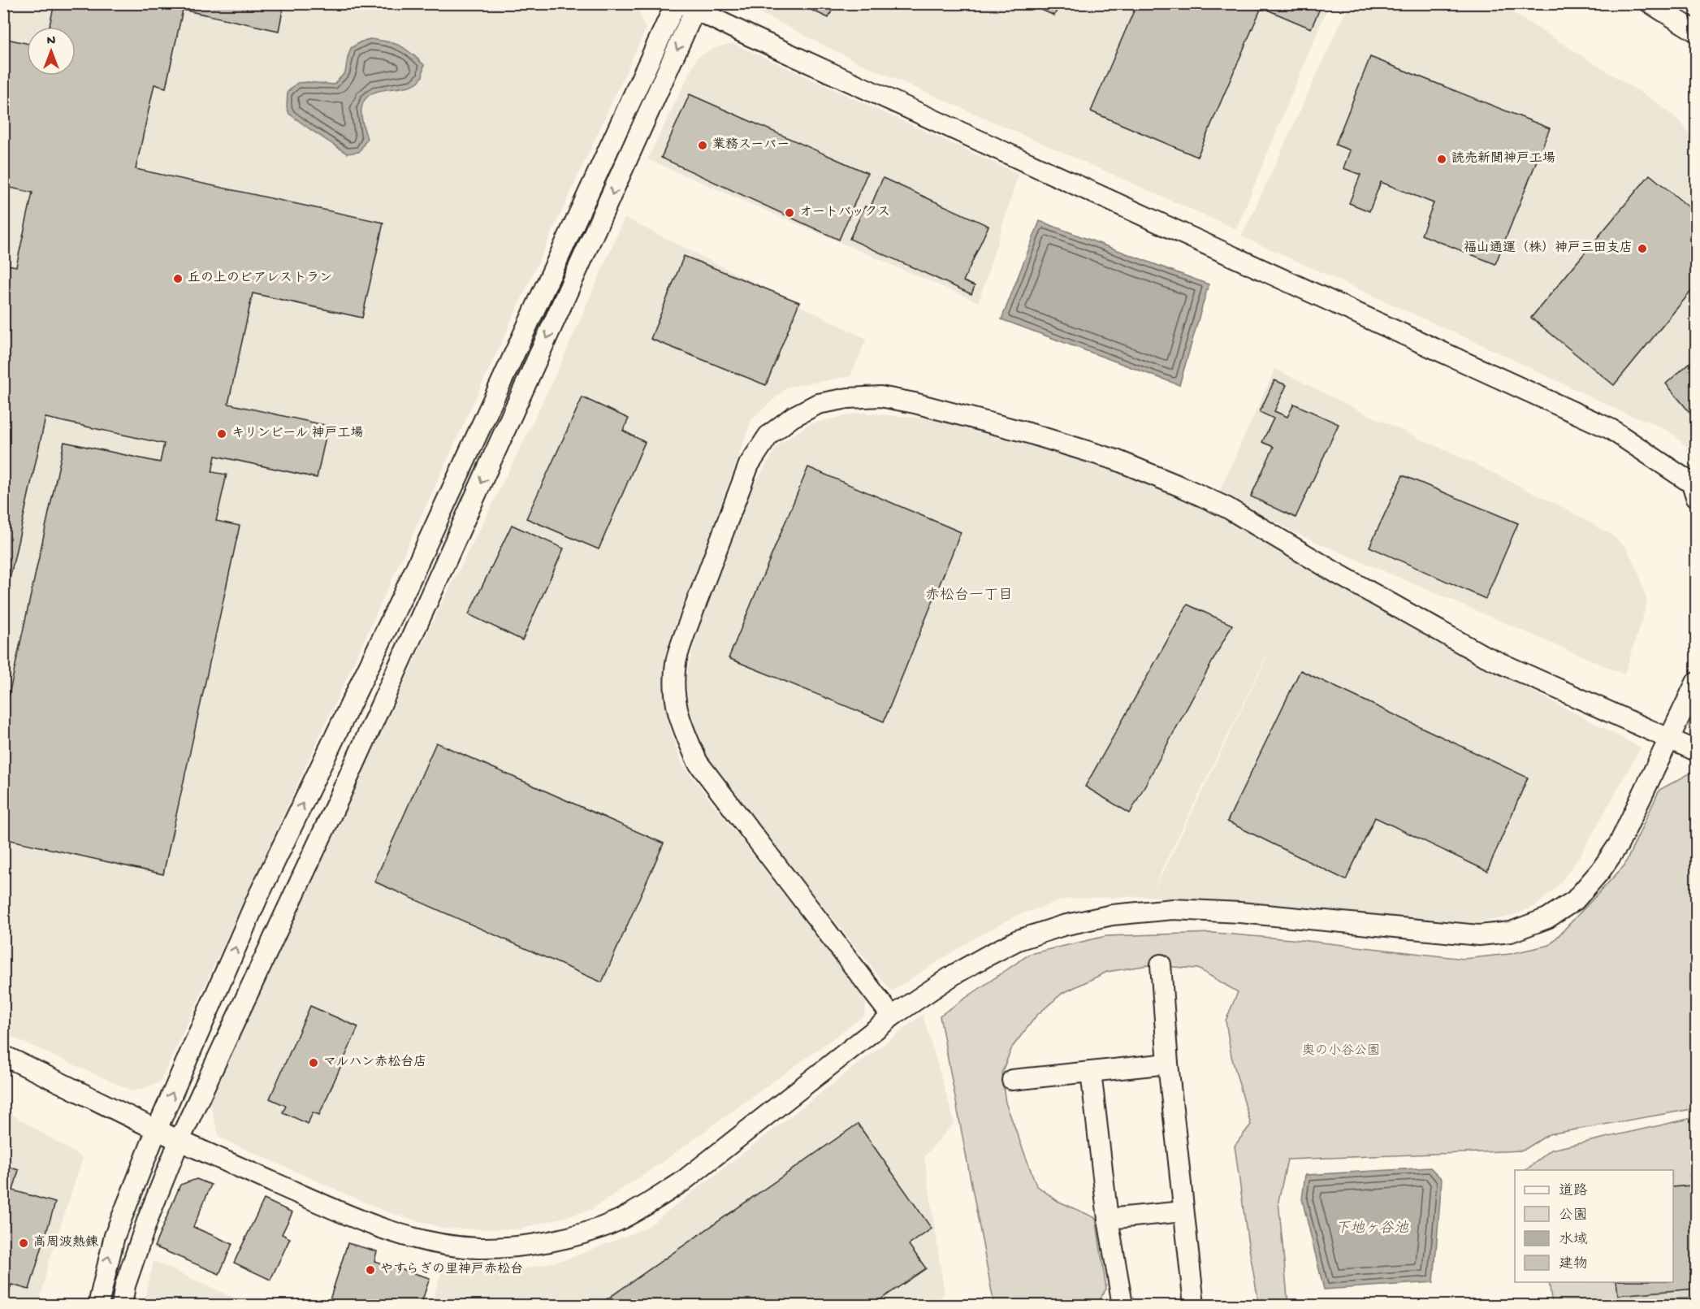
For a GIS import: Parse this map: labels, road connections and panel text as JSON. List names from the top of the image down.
{
  "districts": ["赤松台一丁目"],
  "water": ["下地ヶ谷池"],
  "parks": ["奥の小谷公園"],
  "places": [
    "業務スーパー",
    "読売新聞神戸工場",
    "オートバックス",
    "福山通運（株）神戸三田支店",
    "丘の上のビアレストラン",
    "キリンビール 神戸工場",
    "マルハン赤松台店",
    "高周波熱錬",
    "やすらぎの里神戸赤松台"
  ],
  "legend": [
    "道路",
    "公園",
    "水域",
    "建物"
  ],
  "north": "top"
}
